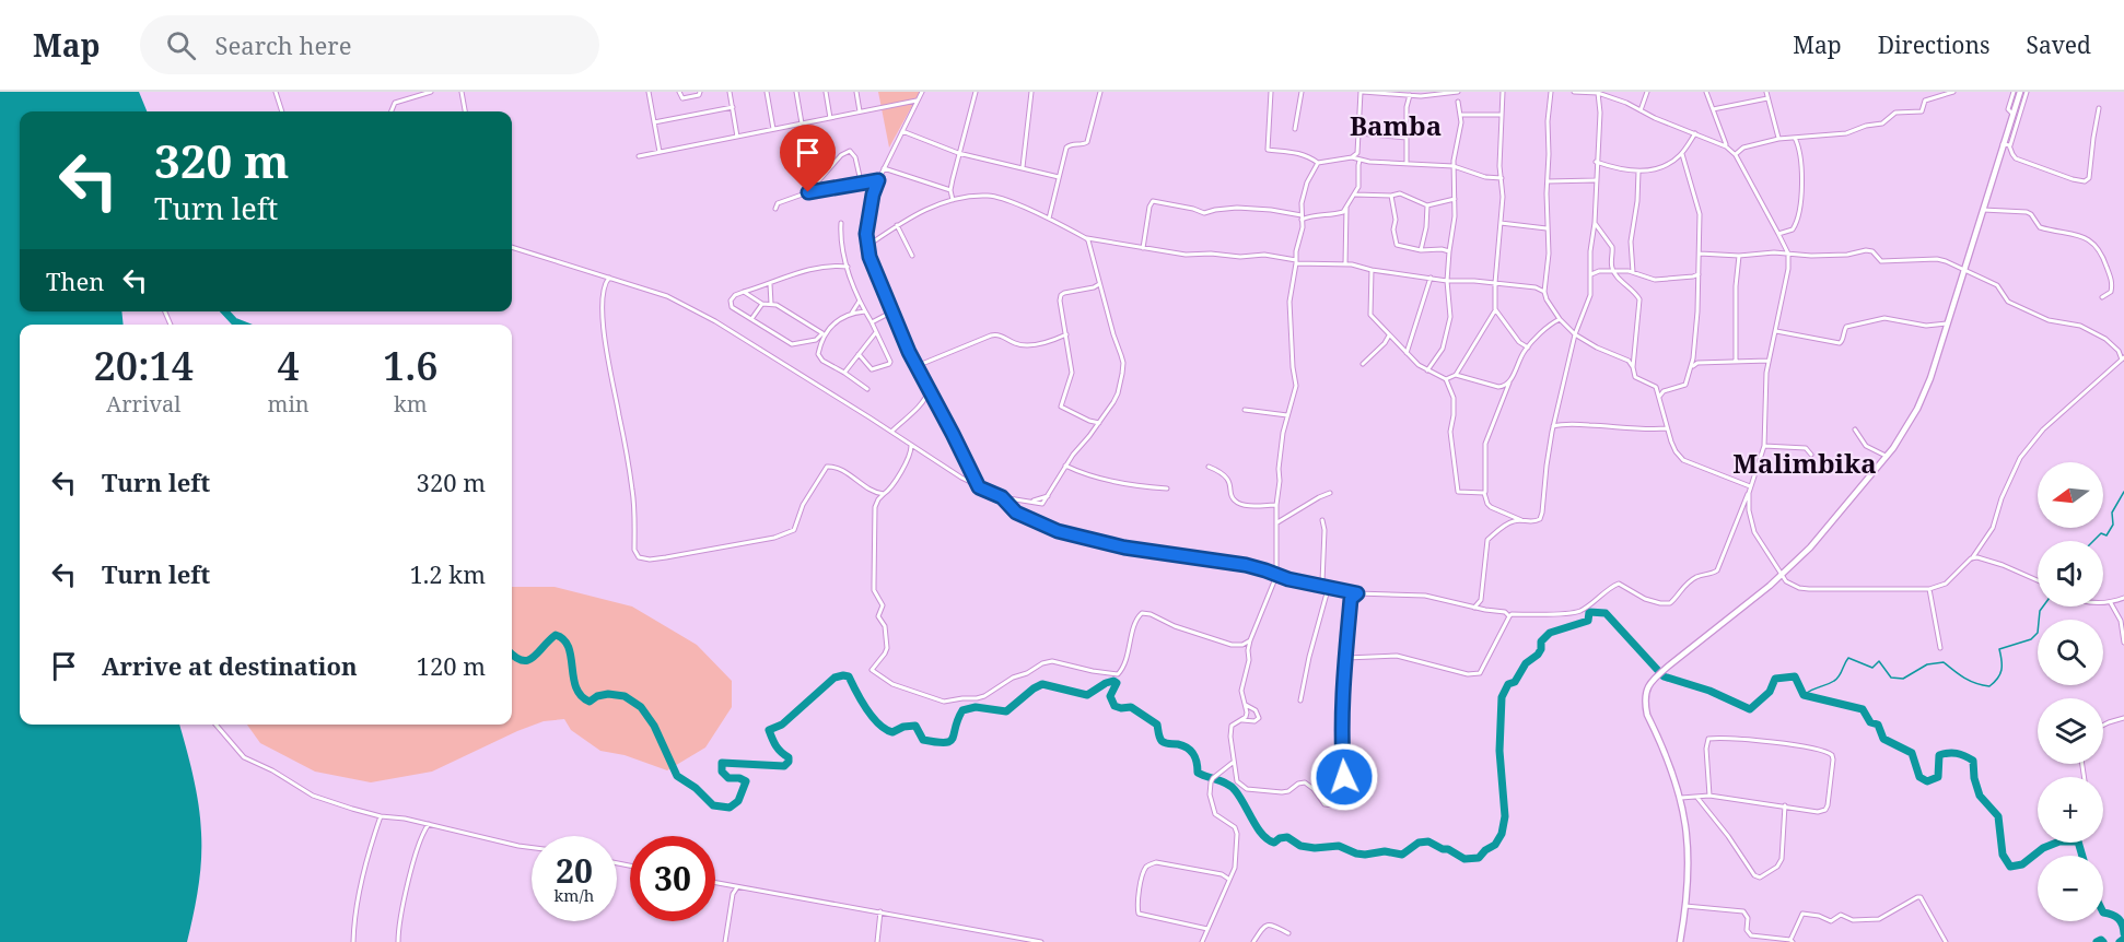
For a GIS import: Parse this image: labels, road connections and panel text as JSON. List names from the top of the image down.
{
  "districts": ["Bamba", "Malimbika"],
  "north": "left",
  "page": {
    "header": "Map",
    "search": "Search here",
    "nav": ["Map", "Directions", "Saved"],
    "turn": ["320 m", "Turn left"],
    "then": "Then",
    "eta": [
      "20:14",
      "Arrival",
      "4",
      "min",
      "1.6",
      "km"
    ],
    "list": [
      {
        "name": "Turn left",
        "value": "320 m"
      },
      {
        "name": "Turn left",
        "value": "1.2 km"
      },
      {
        "name": "Arrive at destination",
        "value": "120 m"
      }
    ],
    "map_buttons": ["+", "−"],
    "speed": "20 km/h",
    "limit": "30"
  }
}
